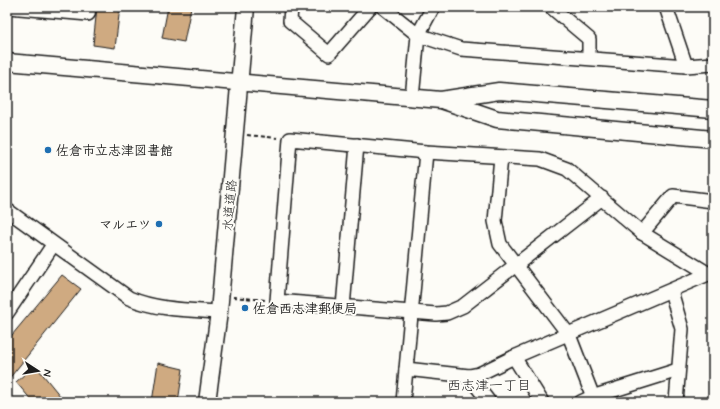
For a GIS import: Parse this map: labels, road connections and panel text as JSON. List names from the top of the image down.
{
  "streets": {
    "street": ["水道道路"]
  },
  "districts": ["西志津一丁目"],
  "places": ["佐倉市立志津図書館", "マルエツ", "佐倉西志津郵便局"],
  "north": "right"
}
